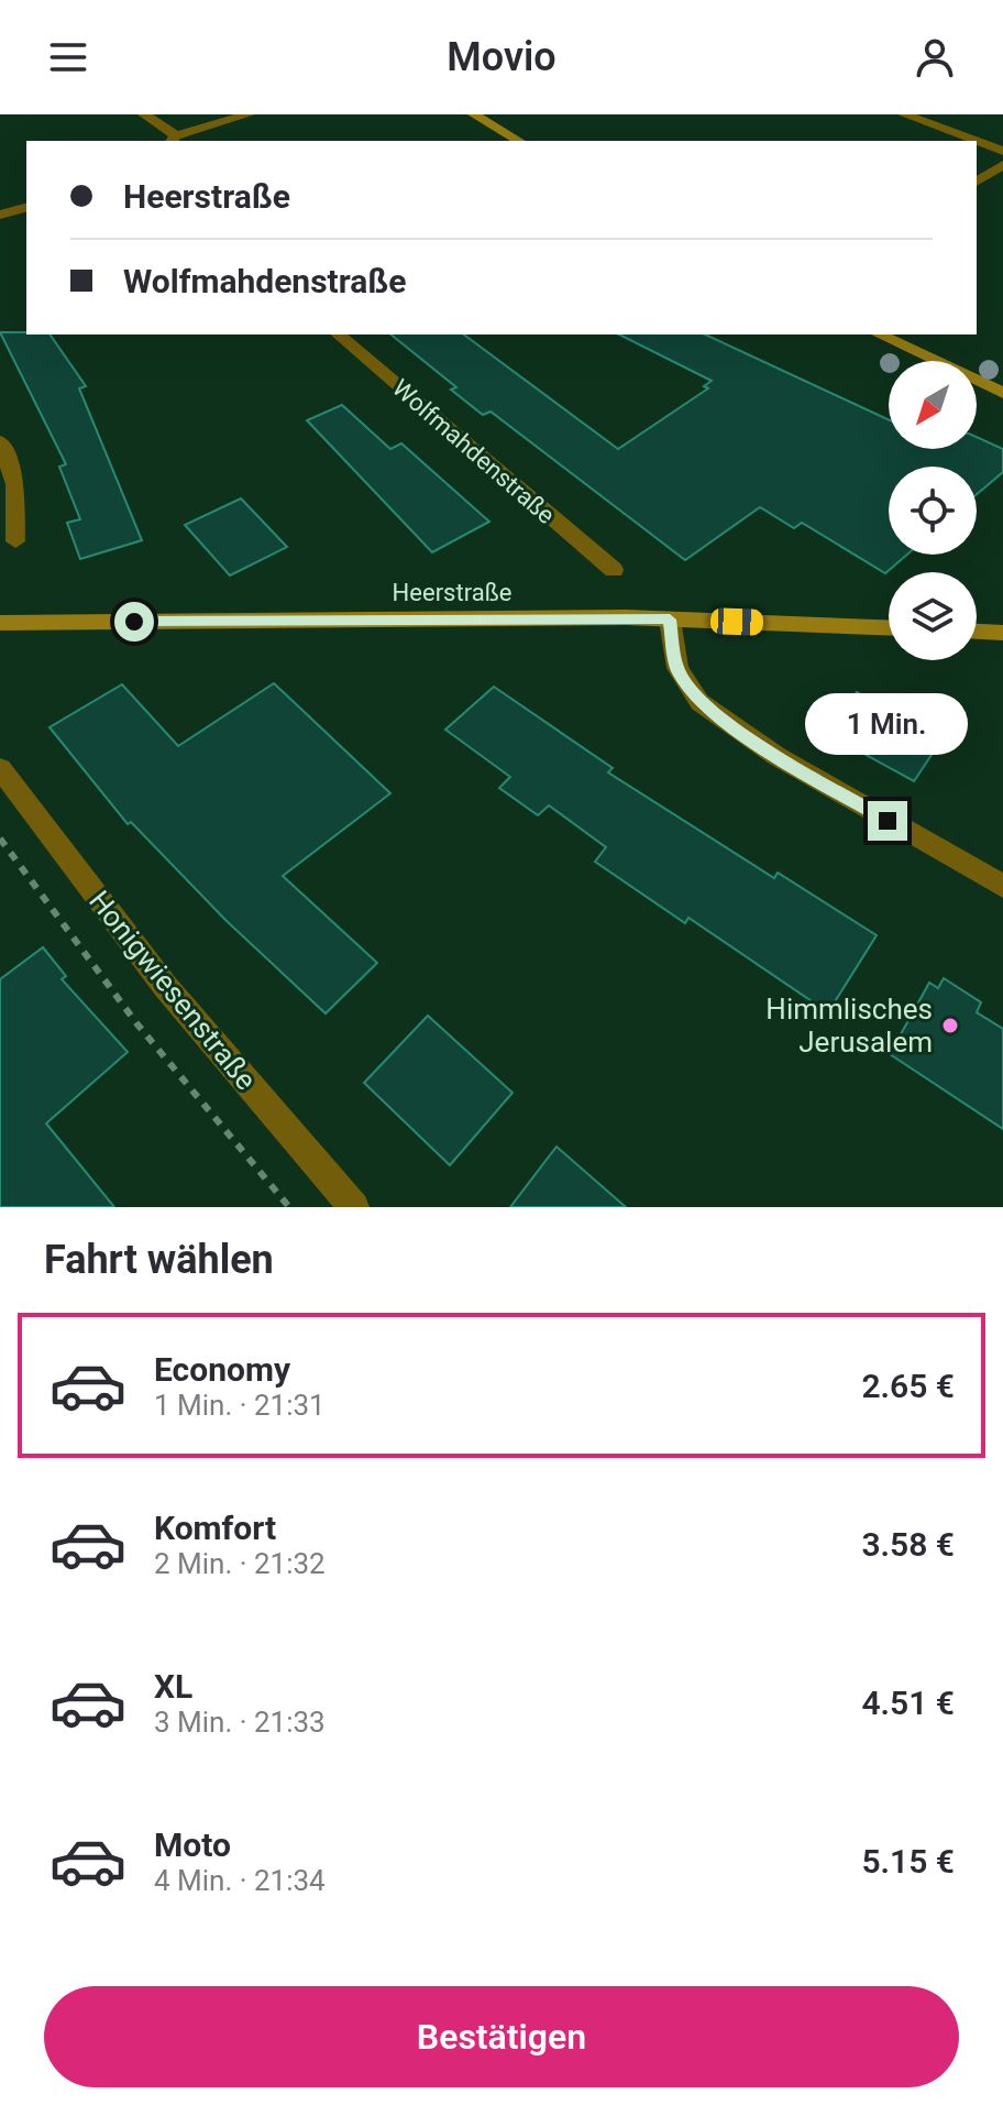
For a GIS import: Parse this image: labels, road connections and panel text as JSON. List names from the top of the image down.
{
  "streets": {
    "street": ["Wolfmahdenstraße", "Heerstraße", "Honigwiesenstraße"]
  },
  "places": ["Himmlisches Jerusalem"],
  "north": "bottom left",
  "page": {
    "header": "Movio",
    "banner": ["Heerstraße", "Wolfmahdenstraße"],
    "bubble": "1 Min.",
    "heading": "Fahrt wählen",
    "list": [
      {
        "name": "Economy",
        "note": "1 Min. · 21:31",
        "value": "2.65 €"
      },
      {
        "name": "Komfort",
        "note": "2 Min. · 21:32",
        "value": "3.58 €"
      },
      {
        "name": "XL",
        "note": "3 Min. · 21:33",
        "value": "4.51 €"
      },
      {
        "name": "Moto",
        "note": "4 Min. · 21:34",
        "value": "5.15 €"
      }
    ],
    "buttons": "Bestätigen"
  }
}
